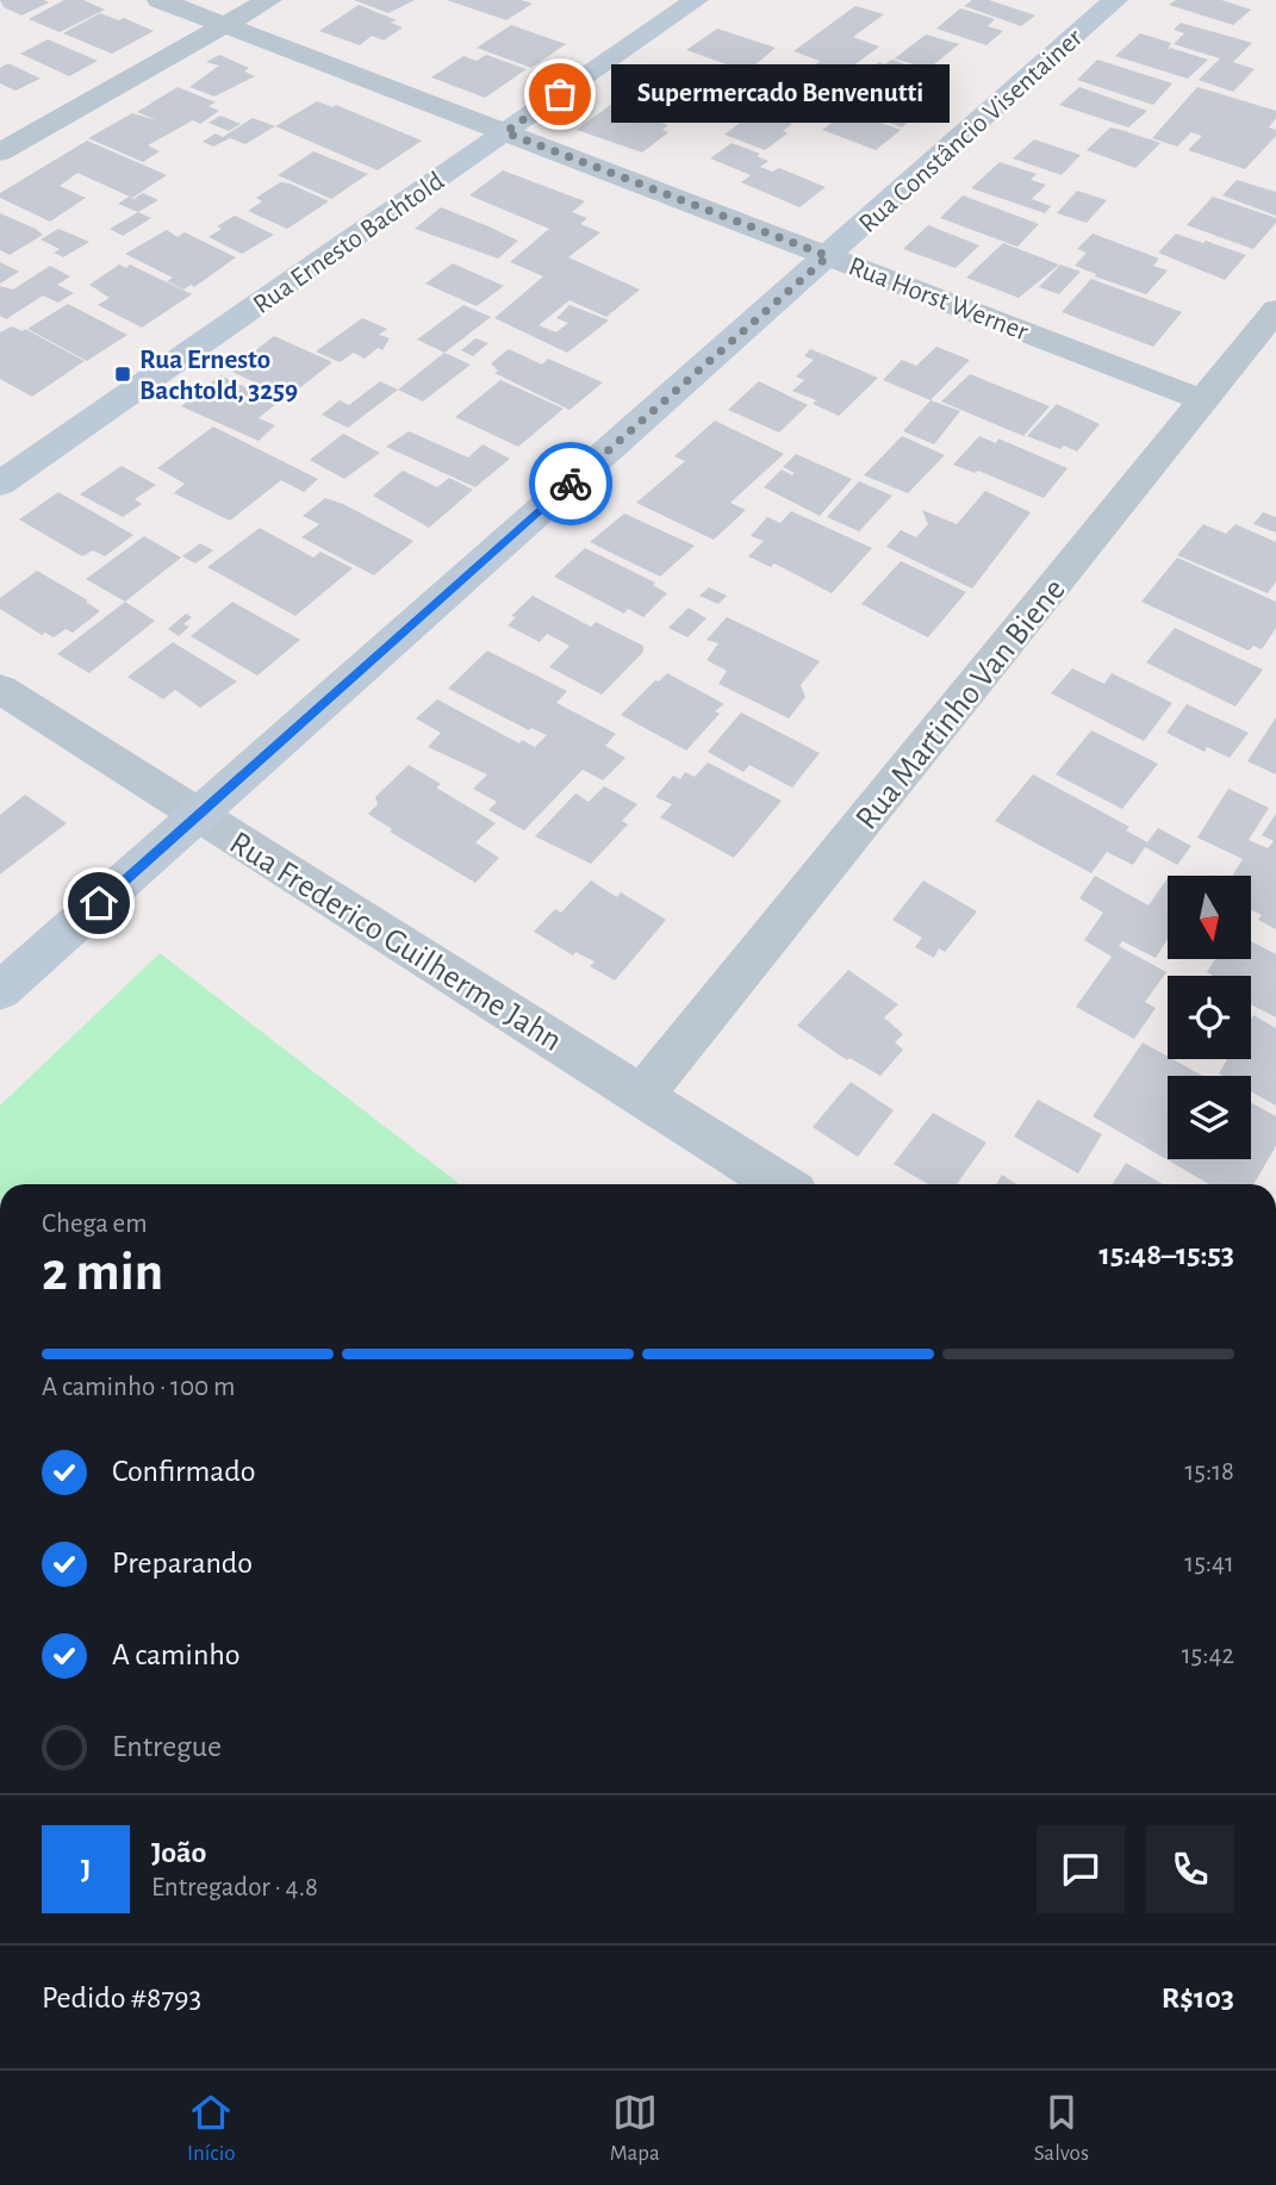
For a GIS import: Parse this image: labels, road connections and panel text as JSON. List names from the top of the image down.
{
  "streets": {
    "street": [
      "Rua Constâncio Visentainer",
      "Rua Ernesto Bachtold",
      "Rua Horst Werner",
      "Rua Martinho Van Biene",
      "Rua Frederico Guilherme Jahn"
    ]
  },
  "crossings": [
    ["Rua Constâncio Visentainer", "Rua Horst Werner"],
    ["Rua Constâncio Visentainer", "Rua Frederico Guilherme Jahn"],
    ["Rua Ernesto Bachtold", "Rua Horst Werner"],
    ["Rua Horst Werner", "Rua Martinho Van Biene"],
    ["Rua Martinho Van Biene", "Rua Frederico Guilherme Jahn"]
  ],
  "places": {
    "other": ["Supermercado Benvenutti"],
    "transit": ["Rua Ernesto Bachtold, 3259"]
  },
  "north": "bottom",
  "page": {
    "bubble": "Supermercado Benvenutti",
    "heading": ["2 min", "Chega em", "15:48–15:53"],
    "panel": [
      "João",
      "Entregador · 4.8",
      "Pedido #8793",
      "R$103"
    ],
    "bar": "A caminho · 100 m",
    "list": [
      ["Confirmado", "15:18"],
      ["Preparando", "15:41"],
      ["A caminho", "15:42"],
      "Entregue"
    ],
    "round": "J",
    "tabs": ["Início", "Mapa", "Salvos"]
  }
}
